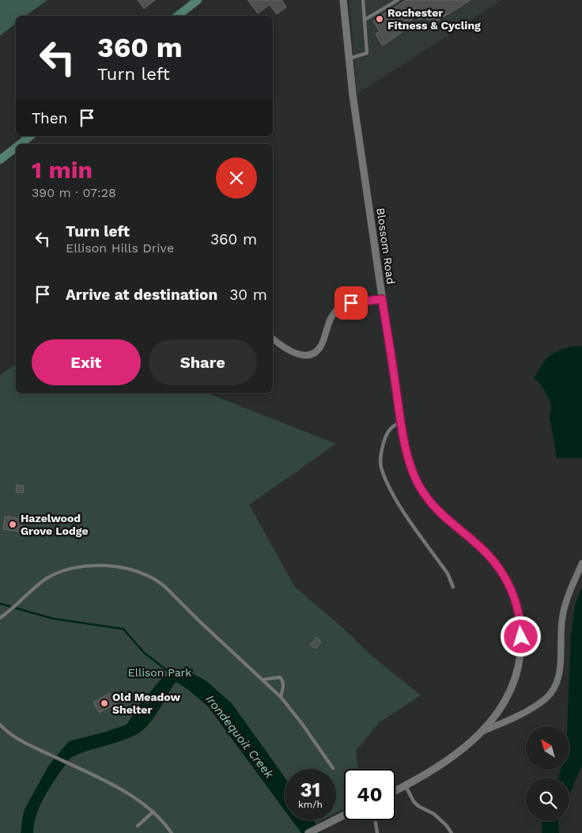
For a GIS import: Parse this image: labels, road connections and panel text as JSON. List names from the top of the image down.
{
  "streets": {
    "street": ["Blossom Road"]
  },
  "water": ["Irondequoit Creek"],
  "parks": ["Ellison Park"],
  "places": ["Rochester Fitness & Cycling", "Hazelwood Grove Lodge", "Old Meadow Shelter"],
  "north": "top left",
  "page": {
    "turn": ["360 m", "Turn left"],
    "then": "Then",
    "heading": ["1 min", "390 m · 07:28"],
    "list": [
      {
        "name": "Turn left",
        "note": "Ellison Hills Drive",
        "value": "360 m"
      },
      {
        "name": "Arrive at destination",
        "value": "30 m"
      }
    ],
    "buttons": ["Exit", "Share"],
    "speed": "31 km/h",
    "limit": "40"
  }
}
